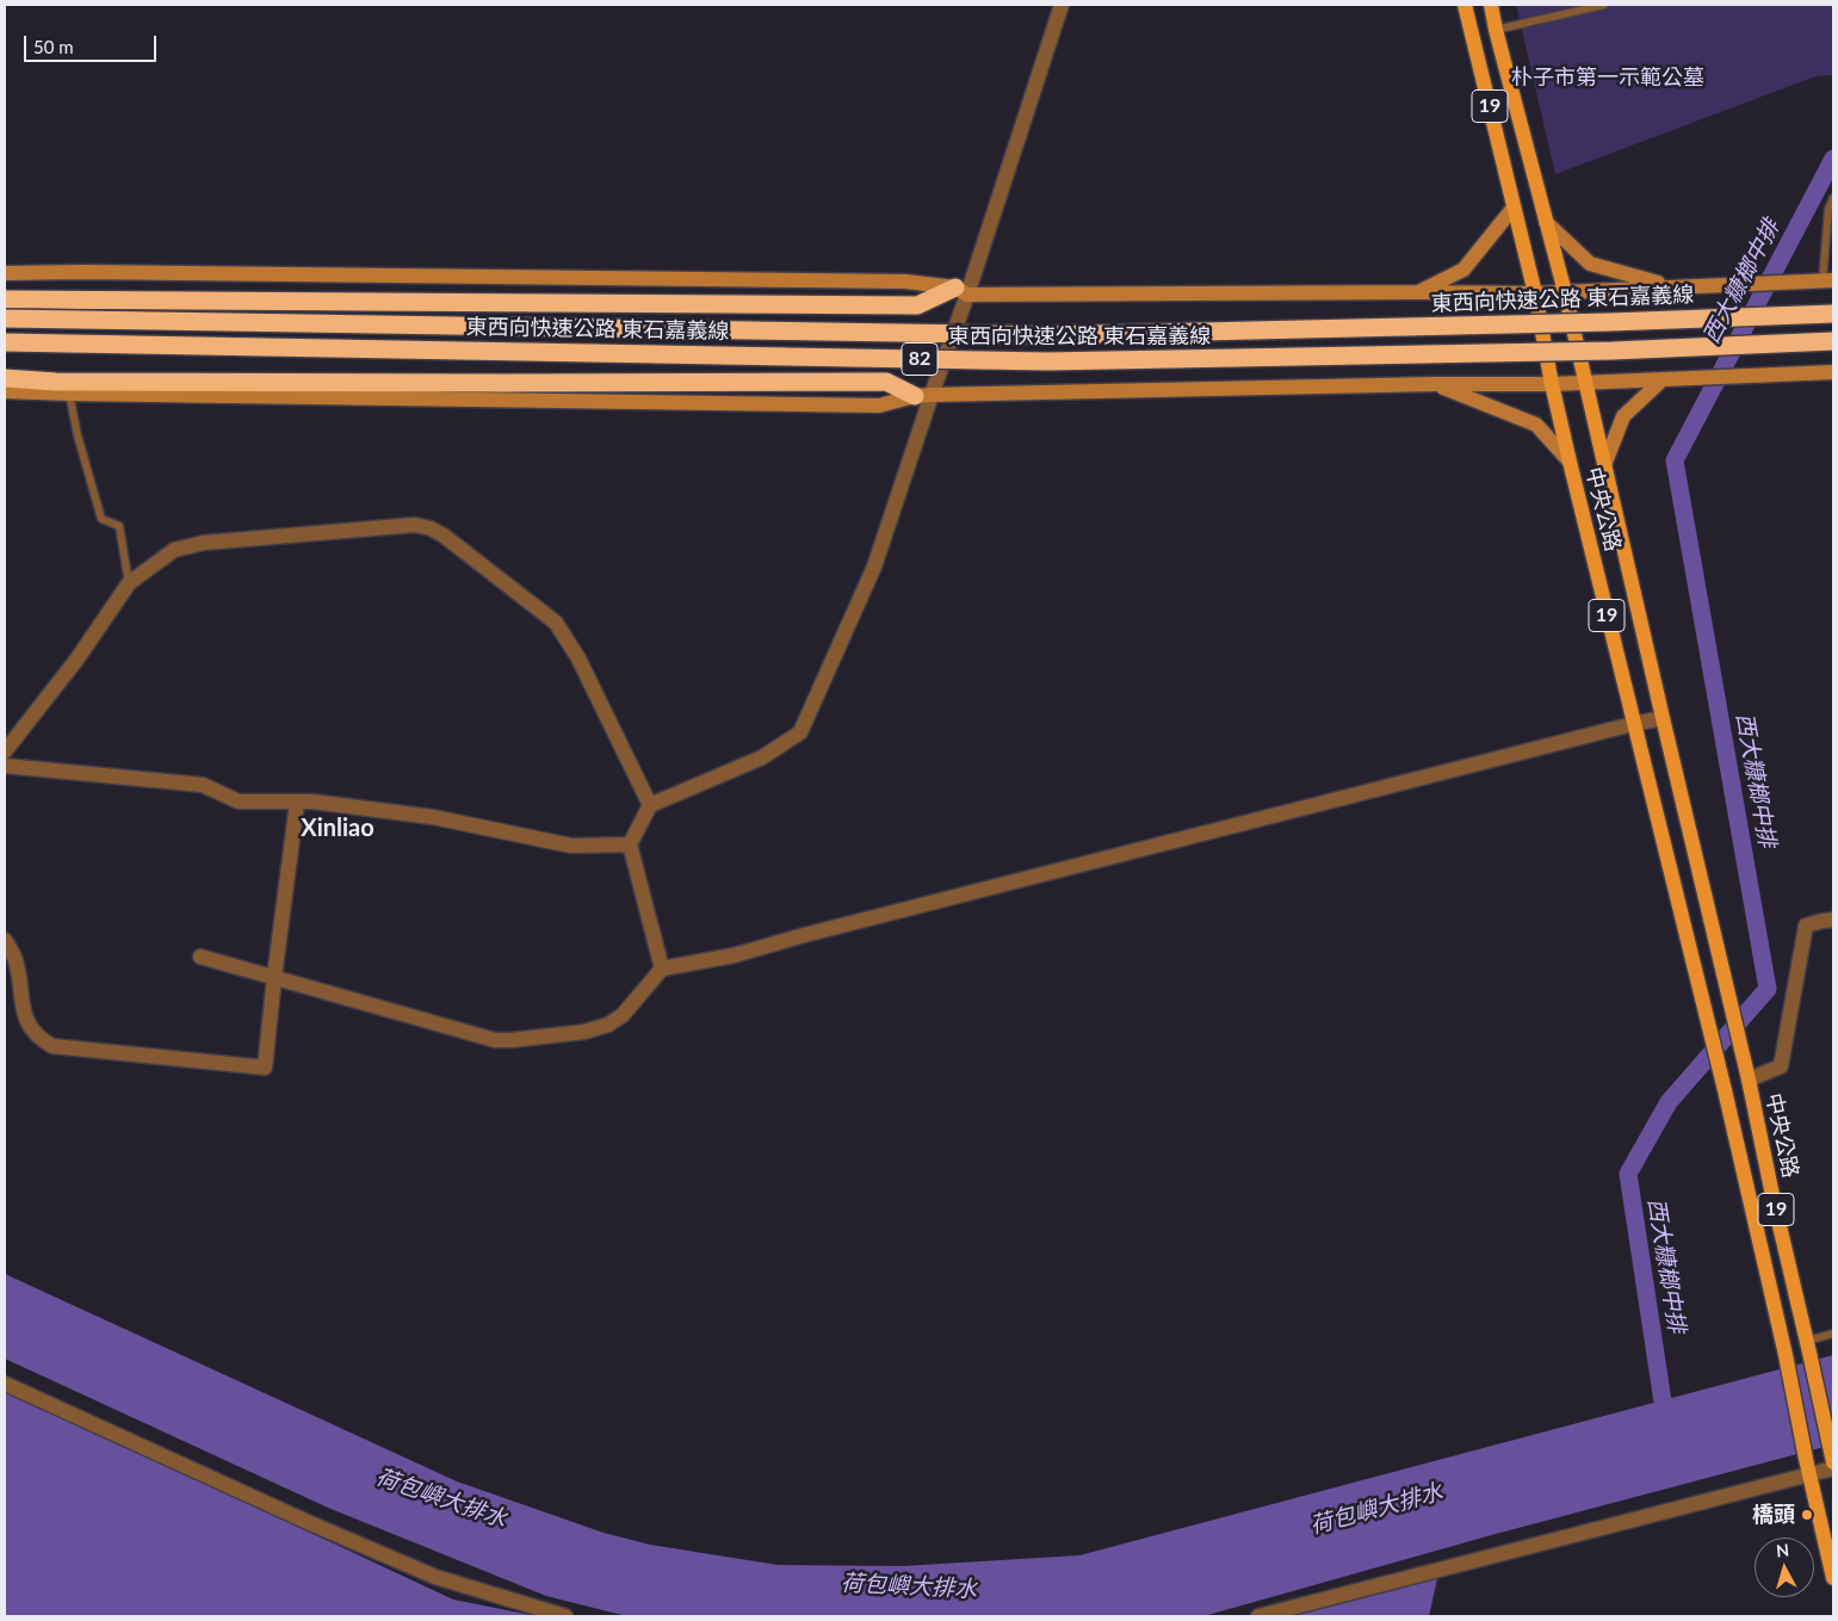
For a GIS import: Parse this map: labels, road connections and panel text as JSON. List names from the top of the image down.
{
  "streets": {
    "highway": ["東西向快速公路 東石嘉義線", "82"],
    "main road": ["19", "中央公路"]
  },
  "crossings": [
    ["19", "中央公路"]
  ],
  "districts": ["Xinliao"],
  "water": ["西大糠榔中排", "荷包嶼大排水"],
  "parks": ["朴子市第一示範公墓"],
  "places": ["橋頭"],
  "scale_bar": "50 m",
  "north": "top"
}
